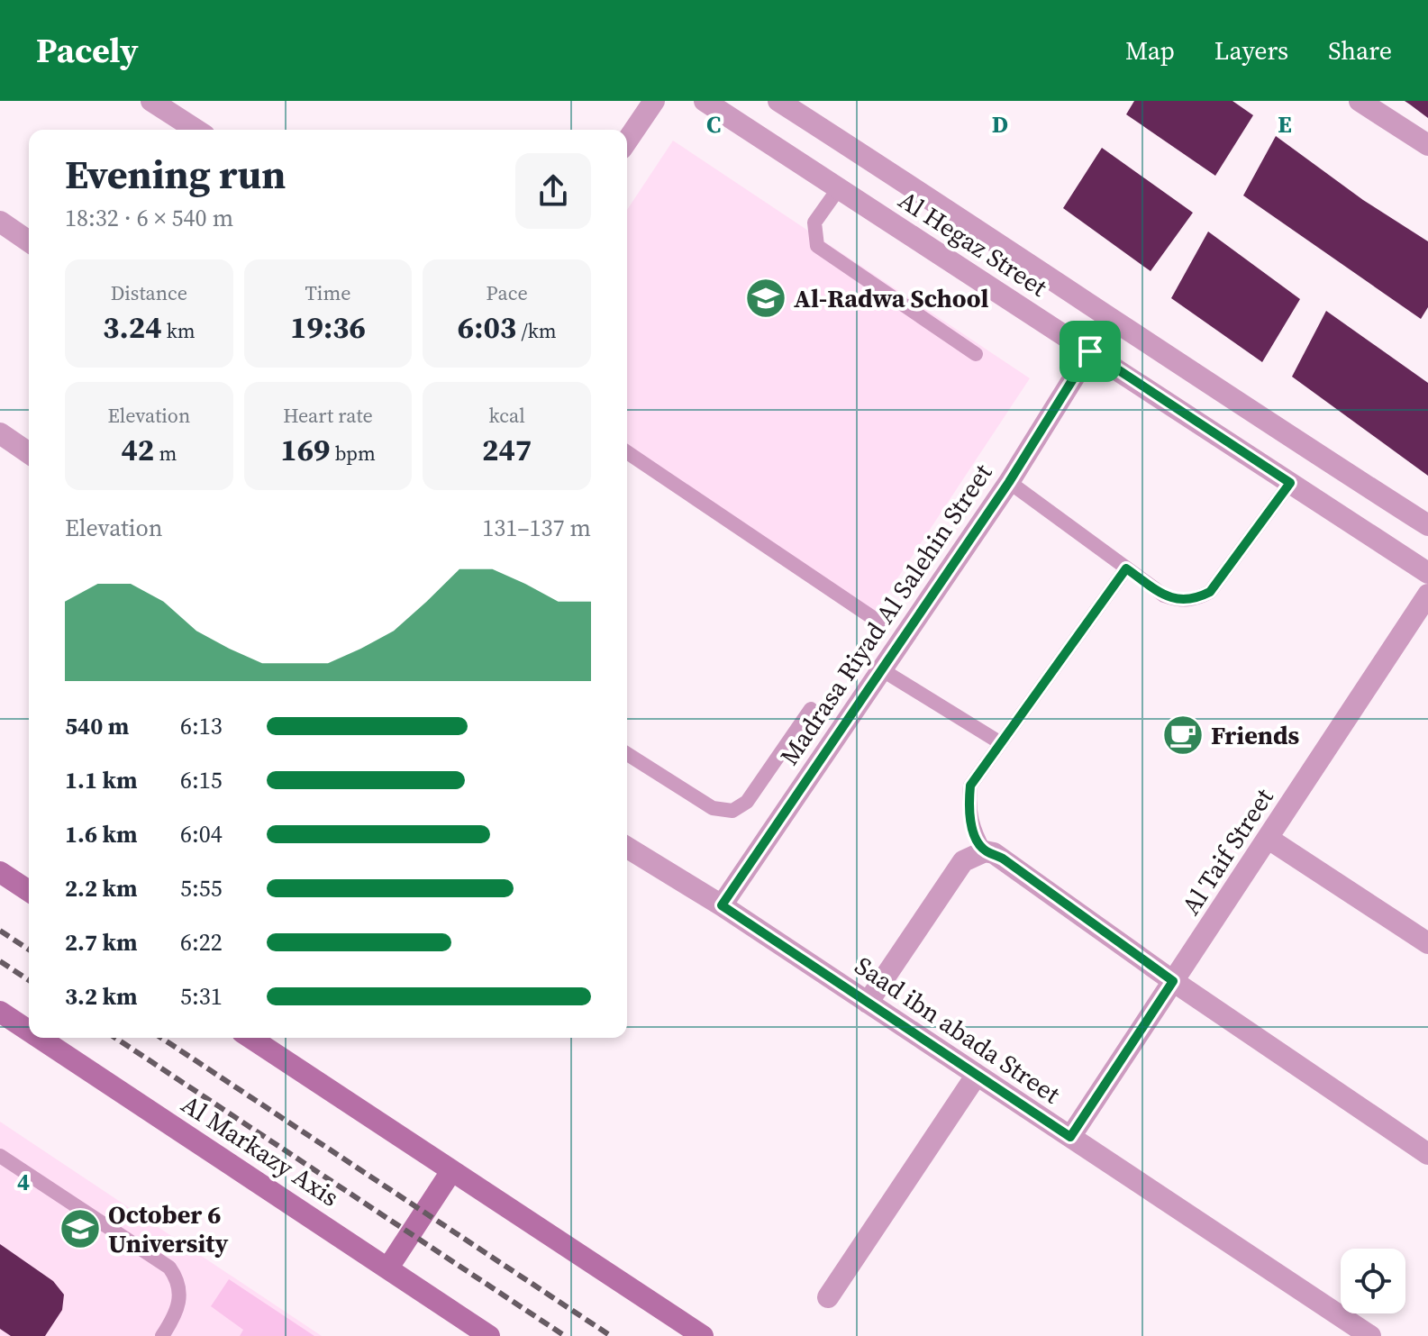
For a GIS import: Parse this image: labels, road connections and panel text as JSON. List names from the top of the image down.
{
  "streets": {
    "main road": ["Al Markazy Axis"],
    "street": [
      "Al Hegaz Street",
      "Madrasa Riyad Al Salehin Street",
      "Al Taif Street",
      "Saad ibn abada Street"
    ]
  },
  "crossings": [
    ["Al Hegaz Street", "Madrasa Riyad Al Salehin Street"],
    ["Madrasa Riyad Al Salehin Street", "Saad ibn abada Street"],
    ["Al Taif Street", "Saad ibn abada Street"]
  ],
  "places": {
    "school or university": ["Al-Radwa School", "October 6 University"],
    "cafe": ["Friends"]
  },
  "page": {
    "header": "Pacely",
    "nav": ["Map", "Layers", "Share"],
    "heading": ["Evening run", "18:32 · 6 × 540 m"],
    "stats": [
      ["Distance", "3.24 km"],
      ["Time", "19:36"],
      ["Pace", "6:03 /km"],
      ["Elevation", "42 m"],
      ["Heart rate", "169 bpm"],
      ["kcal", "247"]
    ],
    "chart": ["Elevation", "131–137 m"],
    "list": [
      {
        "name": "540 m",
        "note": "6:13"
      },
      {
        "name": "1.1 km",
        "note": "6:15"
      },
      {
        "name": "1.6 km",
        "note": "6:04"
      },
      {
        "name": "2.2 km",
        "note": "5:55"
      },
      {
        "name": "2.7 km",
        "note": "6:22"
      },
      {
        "name": "3.2 km",
        "note": "5:31"
      }
    ]
  },
  "grid": {
    "columns": ["C", "D", "E"],
    "rows": ["4"]
  }
}
